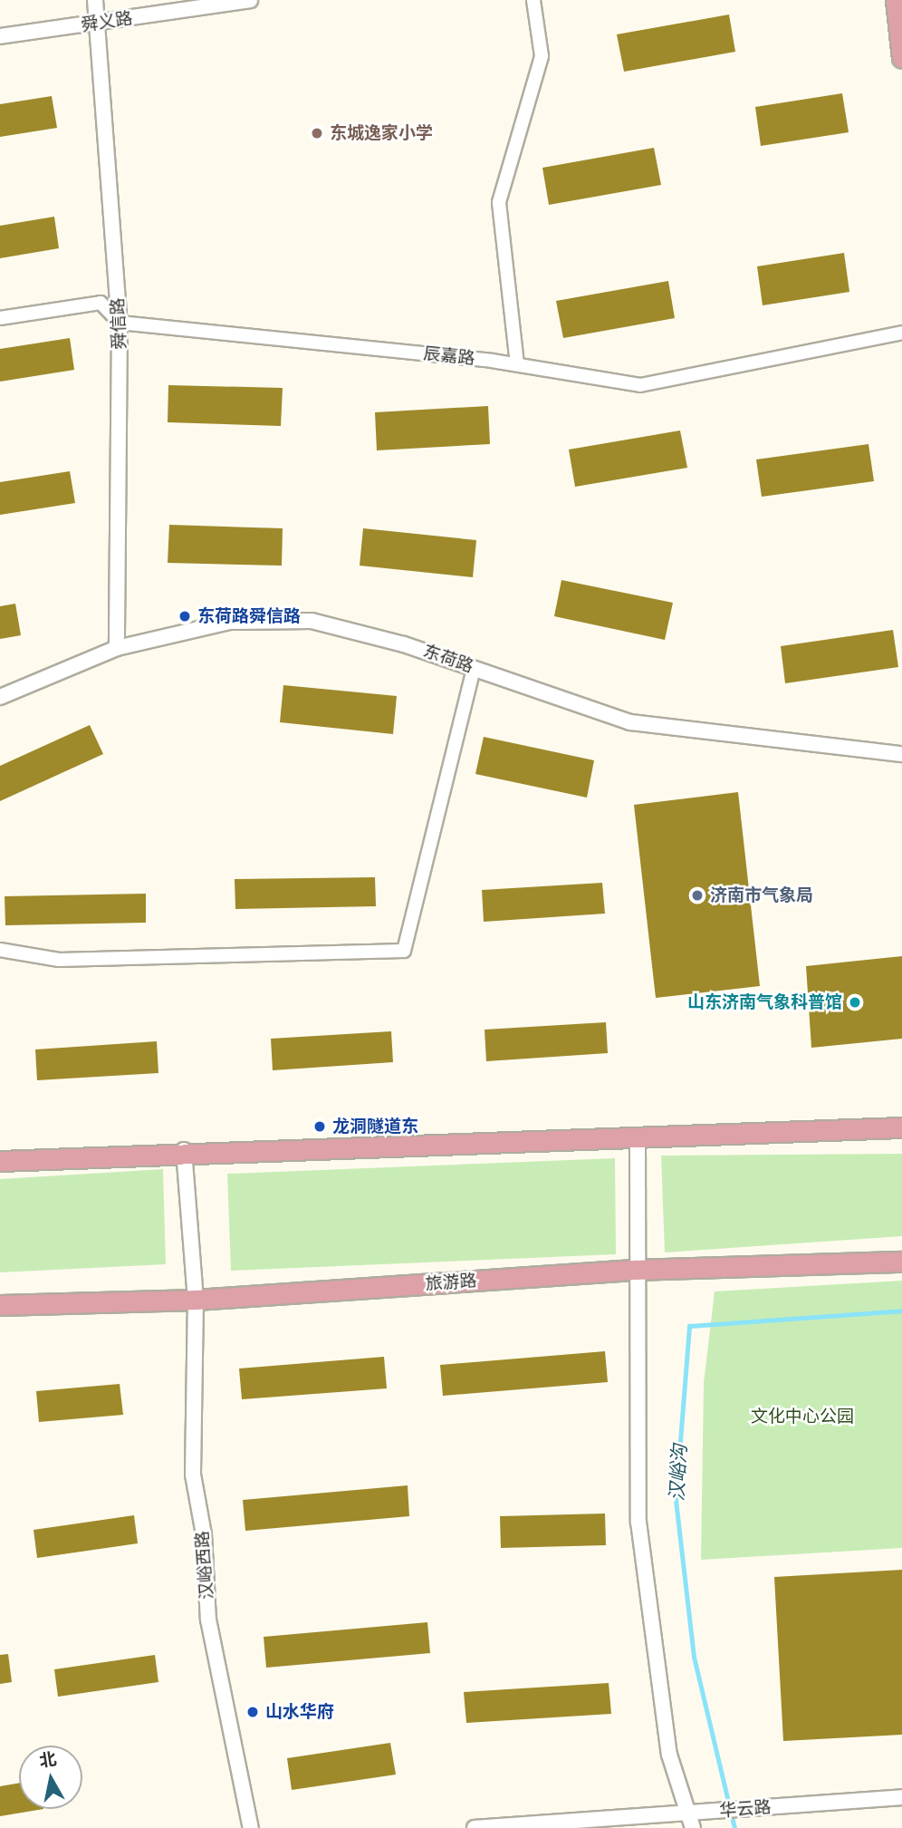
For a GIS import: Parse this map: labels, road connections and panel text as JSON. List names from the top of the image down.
{
  "streets": {
    "main road": ["旅游路"],
    "street": [
      "舜义路",
      "舜信路",
      "辰嘉路",
      "东荷路",
      "汉峪西路",
      "华云路"
    ]
  },
  "crossings": [
    ["舜义路", "舜信路"],
    ["舜信路", "辰嘉路"],
    ["舜信路", "东荷路"],
    ["旅游路", "汉峪西路"]
  ],
  "water": ["汉峪沟"],
  "parks": ["文化中心公园"],
  "places": [
    "东城逸家小学",
    "东荷路舜信路",
    "济南市气象局",
    "山东济南气象科普馆",
    "龙洞隧道东",
    "山水华府"
  ],
  "north": "top"
}
